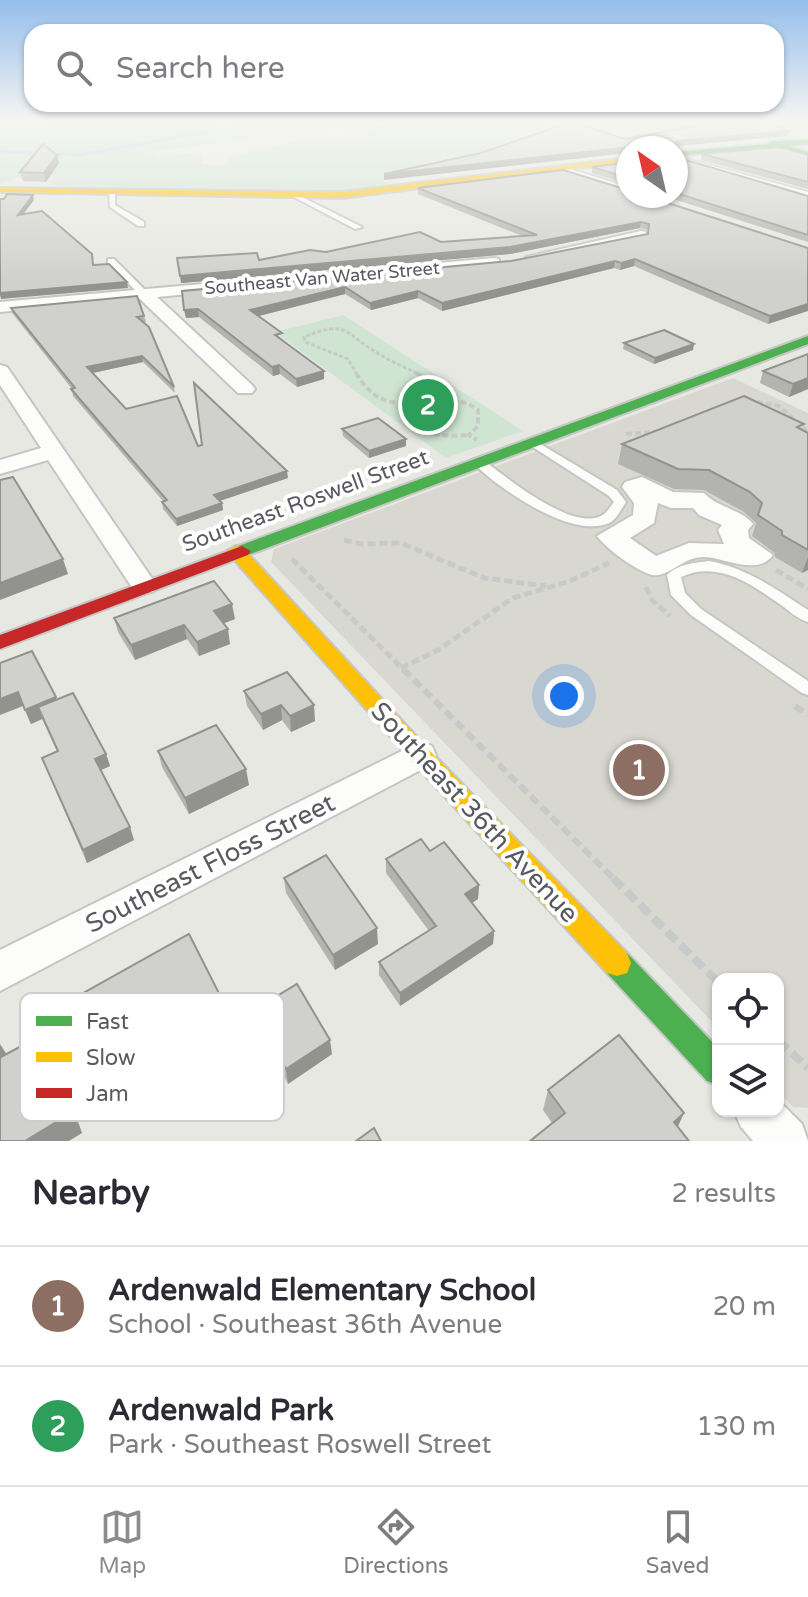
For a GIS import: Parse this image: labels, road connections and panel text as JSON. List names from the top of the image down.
{
  "streets": {
    "main road": ["Southeast Roswell Street", "Southeast 36th Avenue"],
    "street": ["Southeast Van Water Street", "Southeast Floss Street"]
  },
  "crossings": [
    ["Southeast Roswell Street", "Southeast 36th Avenue"],
    ["Southeast 36th Avenue", "Southeast Floss Street"]
  ],
  "legend": ["Fast", "Slow", "Jam"],
  "north": "top left",
  "page": {
    "search": "Search here",
    "pins": ["2", "1"],
    "heading": ["Nearby", "2 results"],
    "list": [
      {
        "mark": "1",
        "name": "Ardenwald Elementary School",
        "note": "School · Southeast 36th Avenue",
        "value": "20 m"
      },
      {
        "mark": "2",
        "name": "Ardenwald Park",
        "note": "Park · Southeast Roswell Street",
        "value": "130 m"
      }
    ],
    "nav": ["Map", "Directions", "Saved"]
  }
}
